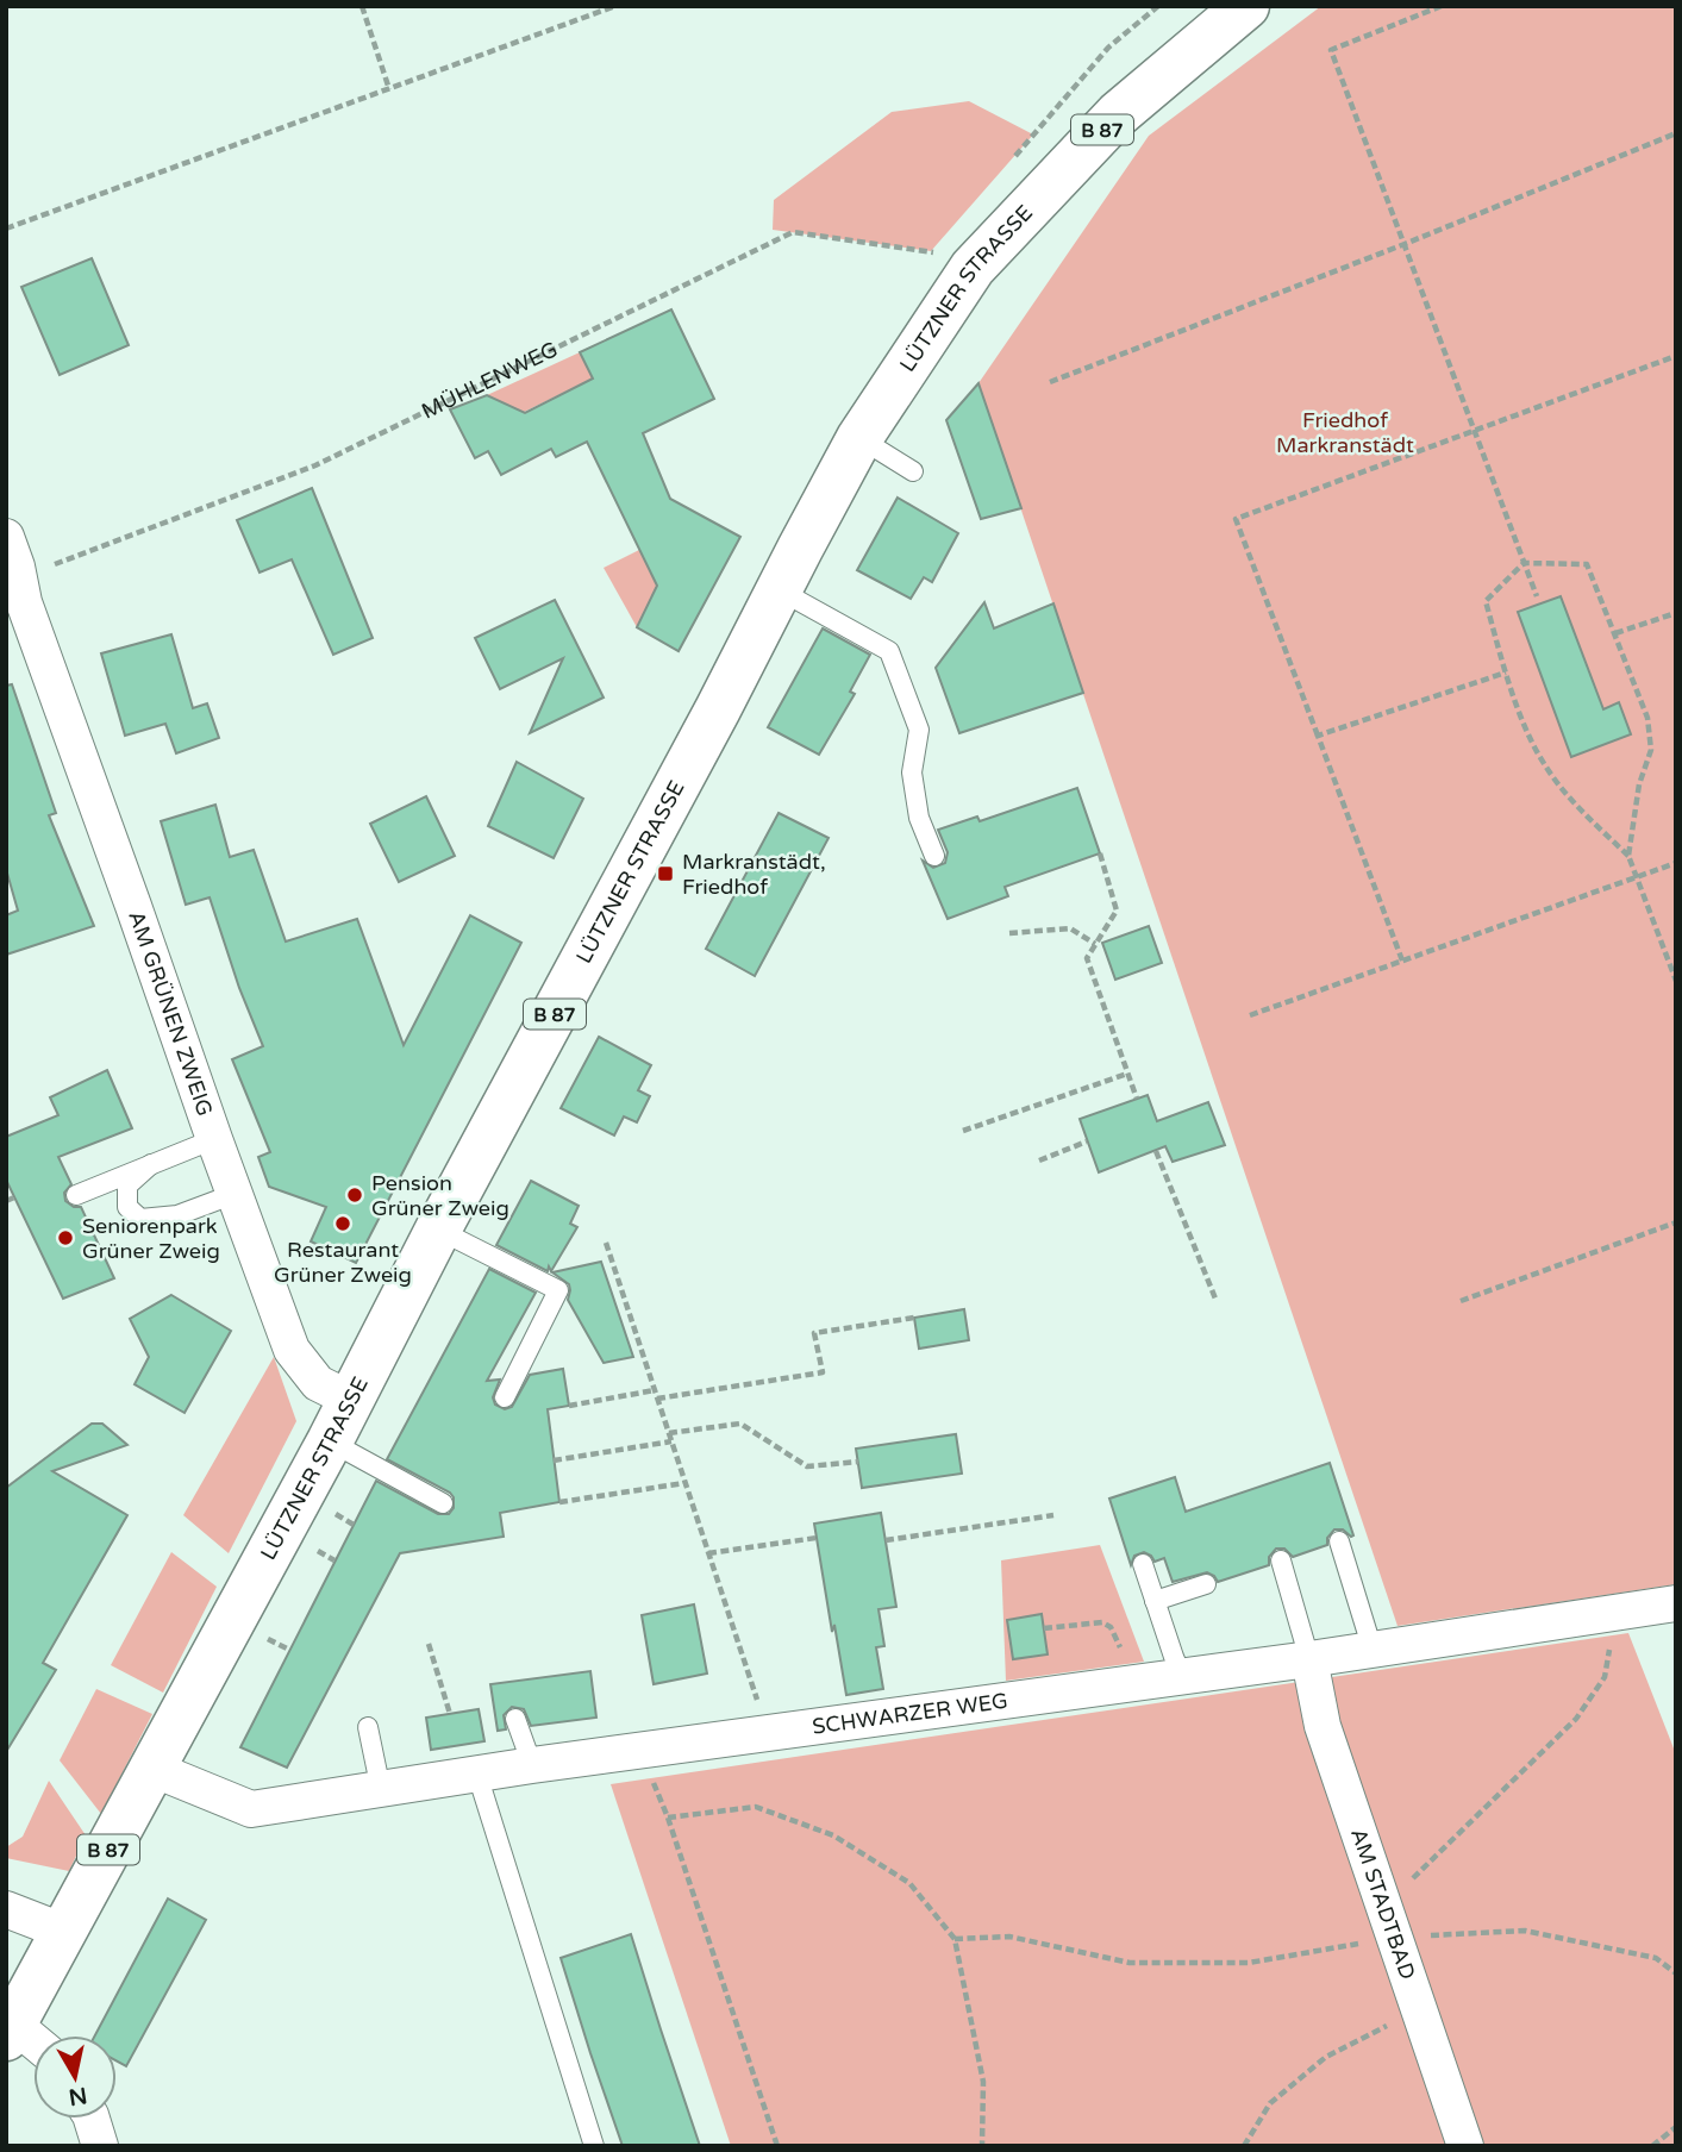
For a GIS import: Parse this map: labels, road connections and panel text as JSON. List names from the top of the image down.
{
  "streets": {
    "main road": ["B 87", "LÜTZNER STRASSE"],
    "street": ["AM GRÜNEN ZWEIG", "SCHWARZER WEG", "AM STADTBAD"],
    "path": ["MÜHLENWEG"]
  },
  "crossings": [
    ["LÜTZNER STRASSE", "MÜHLENWEG"],
    ["LÜTZNER STRASSE", "AM GRÜNEN ZWEIG"],
    ["LÜTZNER STRASSE", "SCHWARZER WEG"],
    ["MÜHLENWEG", "AM GRÜNEN ZWEIG"],
    ["SCHWARZER WEG", "AM STADTBAD"]
  ],
  "parks": ["Friedhof Markranstädt"],
  "places": {
    "transit": ["Markranstädt, Friedhof"],
    "other": ["Pension Grüner Zweig", "Restaurant Grüner Zweig", "Seniorenpark Grüner Zweig"]
  },
  "north": "bottom"
}
